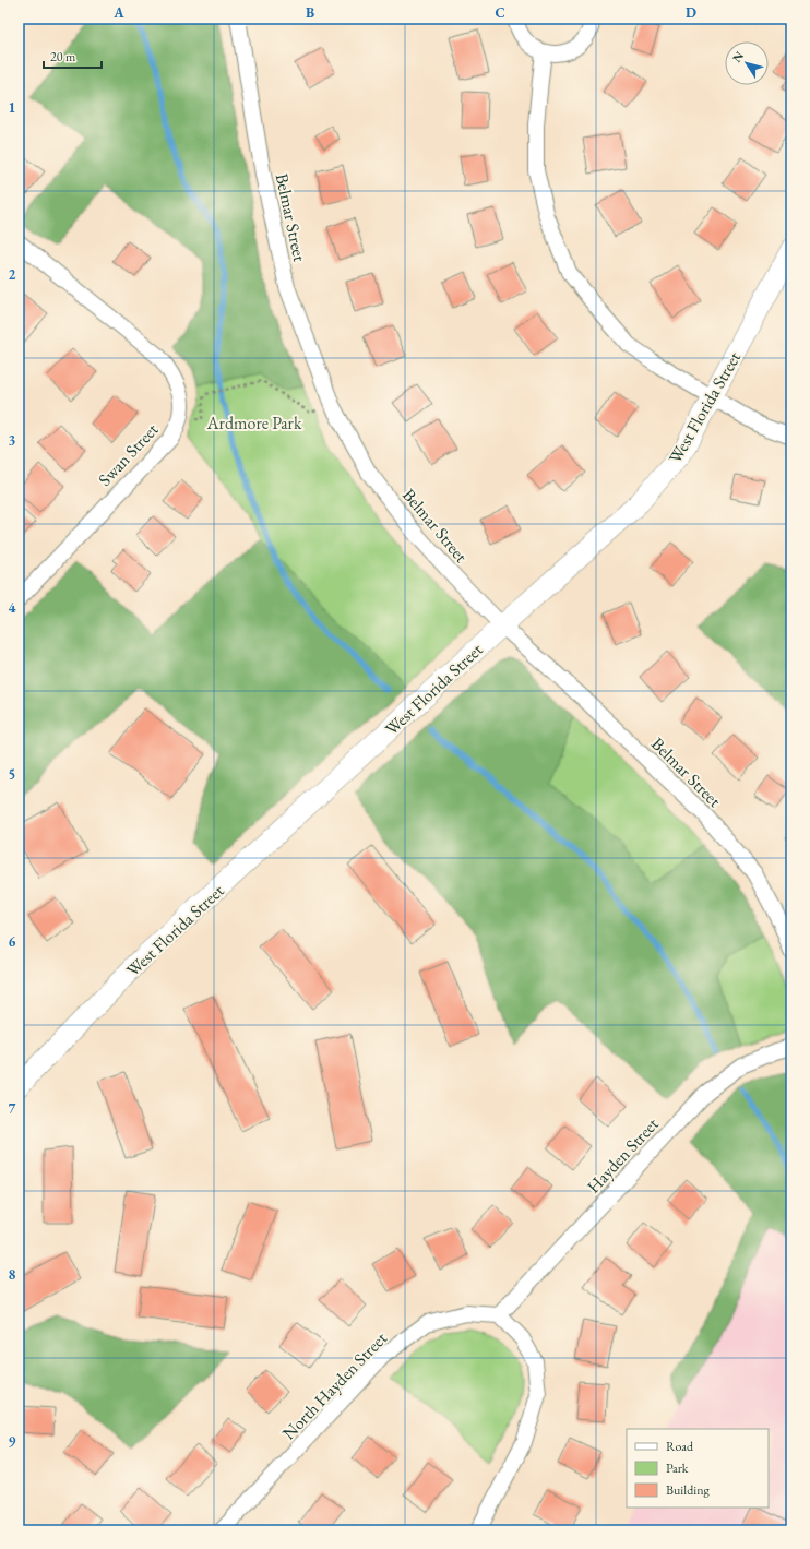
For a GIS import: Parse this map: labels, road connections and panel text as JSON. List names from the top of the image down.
{
  "streets": {
    "street": [
      "Belmar Street",
      "West Florida Street",
      "Swan Street",
      "Hayden Street",
      "North Hayden Street"
    ]
  },
  "crossings": [
    ["Belmar Street", "West Florida Street"],
    ["Hayden Street", "North Hayden Street"]
  ],
  "parks": ["Ardmore Park"],
  "legend": ["Road", "Park", "Building"],
  "scale_bar": "20 m",
  "north": "top left",
  "grid": {
    "columns": [
      "A",
      "B",
      "C",
      "D"
    ],
    "rows": [
      "1",
      "2",
      "3",
      "4",
      "5",
      "6",
      "7",
      "8",
      "9"
    ]
  }
}
